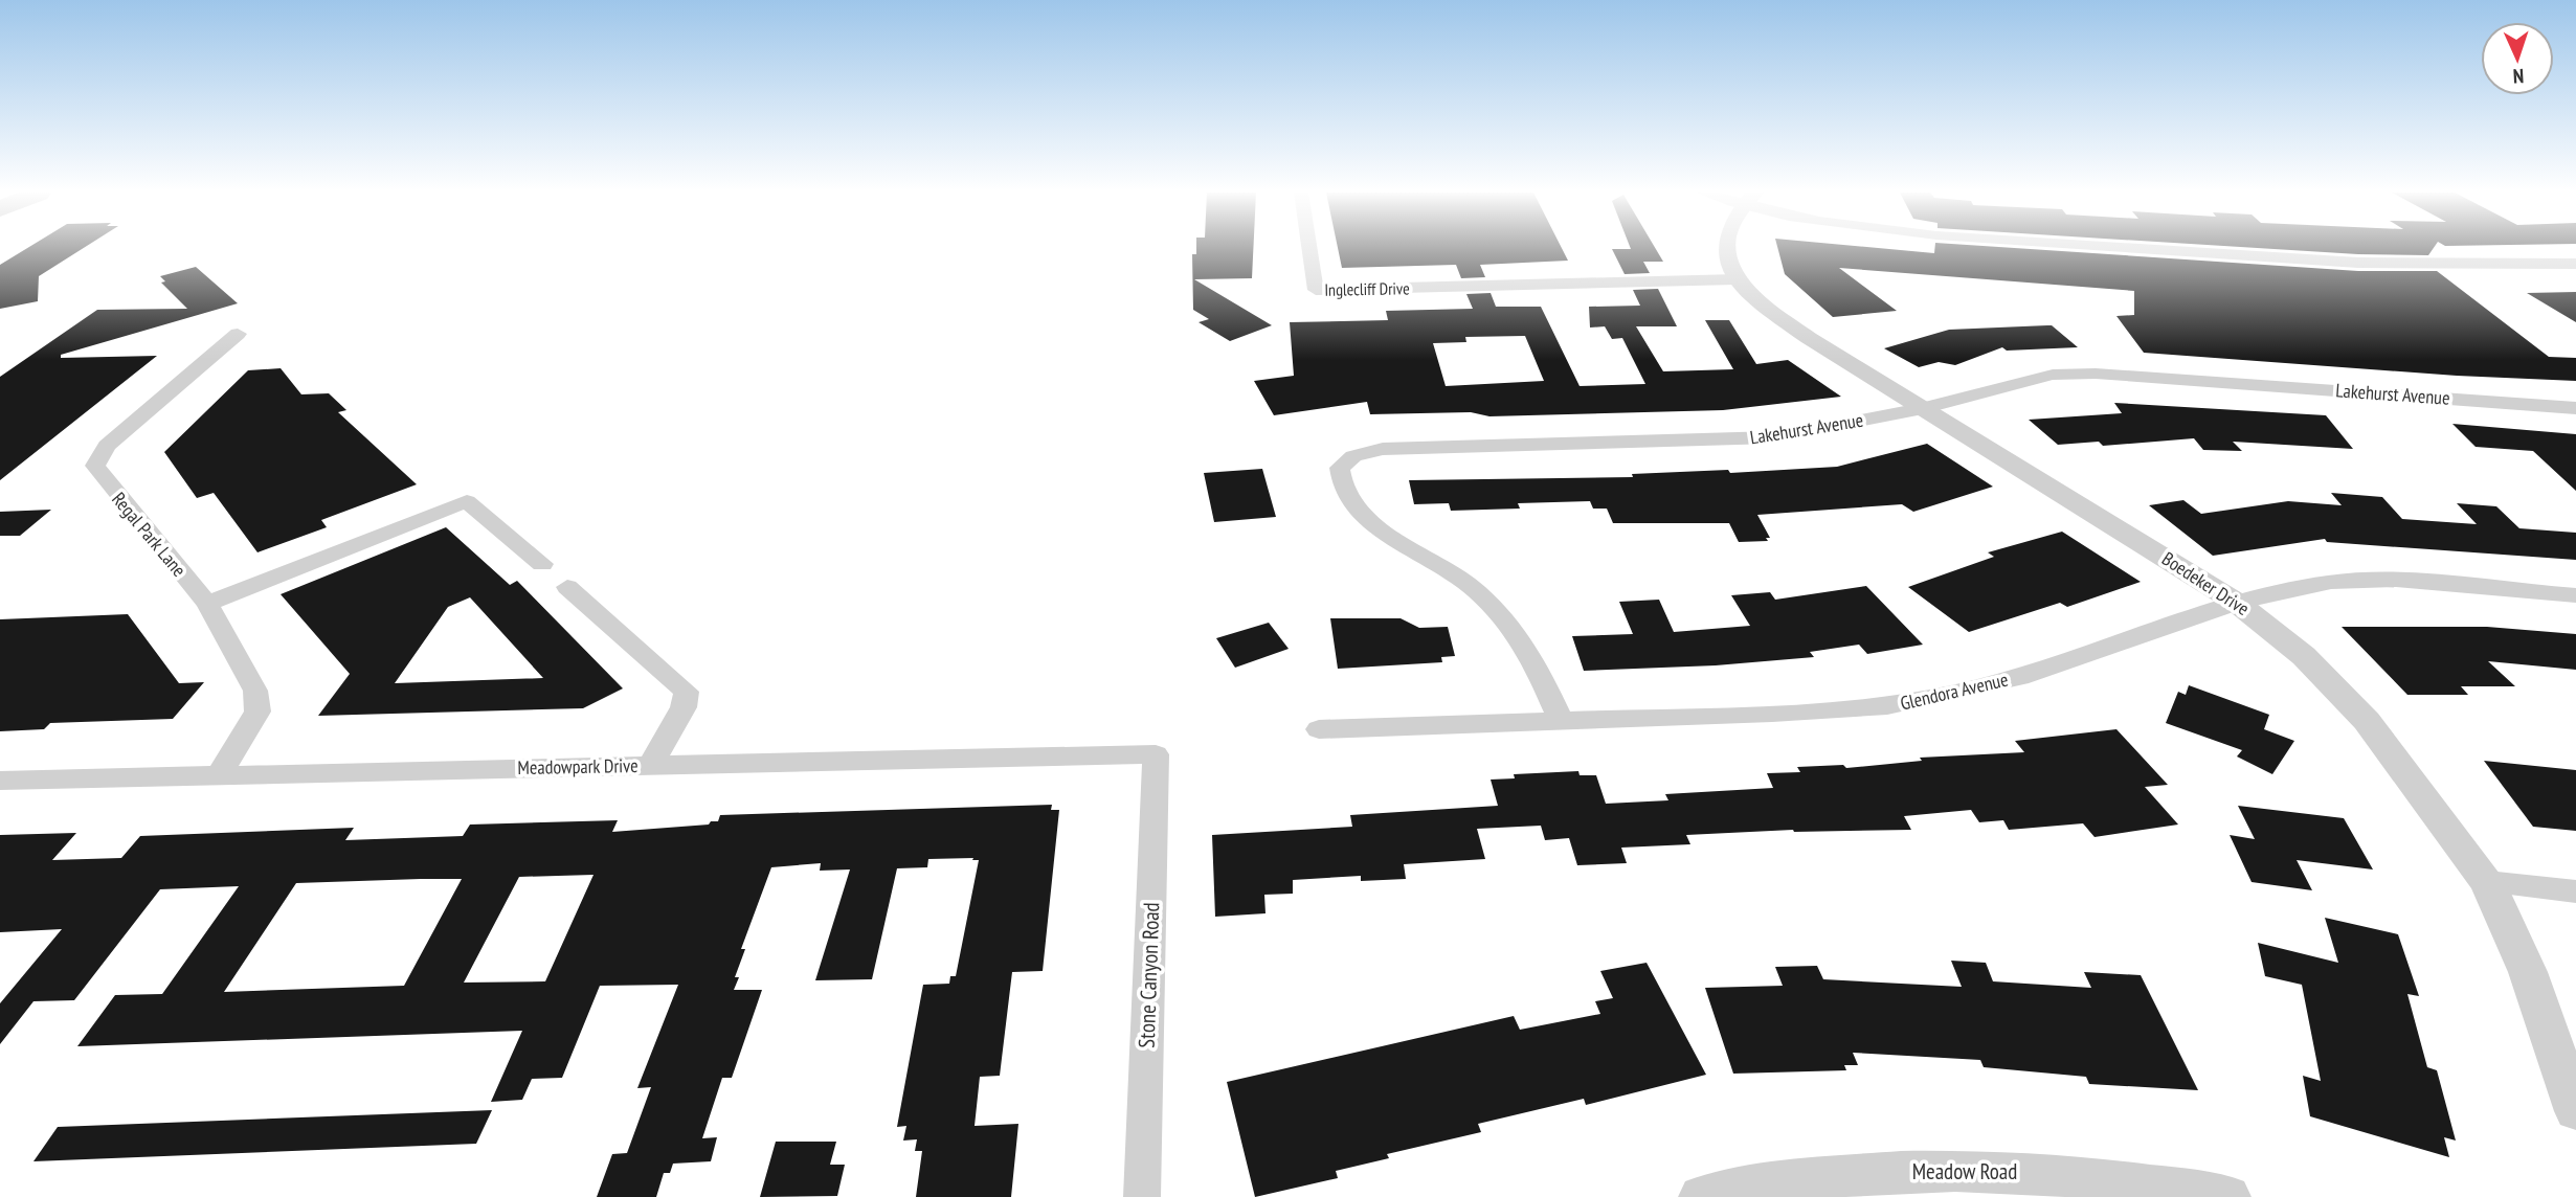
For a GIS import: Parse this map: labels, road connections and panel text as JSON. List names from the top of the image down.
{
  "streets": {
    "street": [
      "Inglecliff Drive",
      "Lakehurst Avenue",
      "Regal Park Lane",
      "Boedeker Drive",
      "Glendora Avenue",
      "Meadowpark Drive",
      "Stone Canyon Road",
      "Meadow Road"
    ]
  },
  "crossings": [
    ["Inglecliff Drive", "Boedeker Drive"],
    ["Lakehurst Avenue", "Boedeker Drive"],
    ["Lakehurst Avenue", "Glendora Avenue"],
    ["Regal Park Lane", "Meadowpark Drive"],
    ["Boedeker Drive", "Glendora Avenue"],
    ["Meadowpark Drive", "Stone Canyon Road"]
  ],
  "north": "bottom"
}
